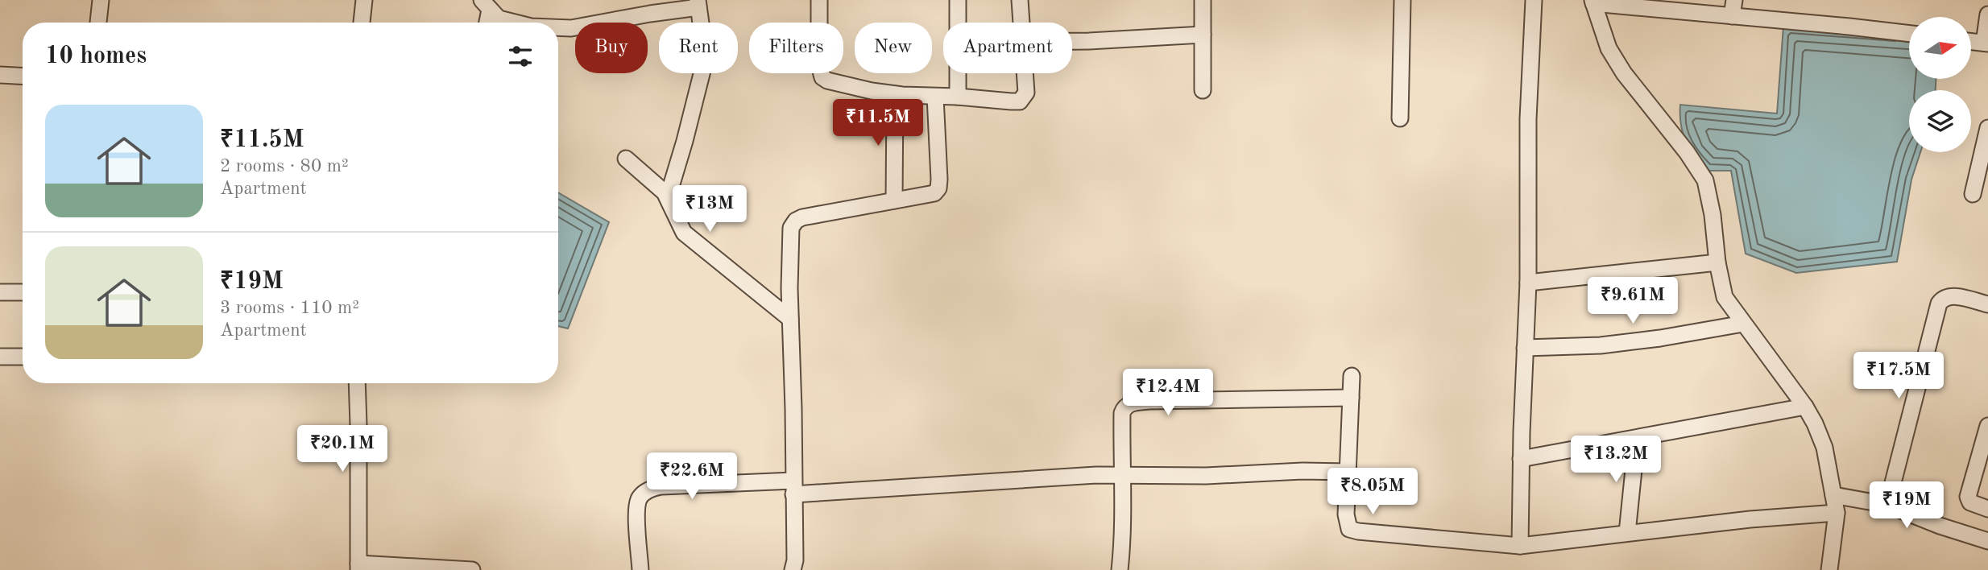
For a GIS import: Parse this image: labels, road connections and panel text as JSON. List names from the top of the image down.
{
  "north": "right",
  "page": {
    "chip": [
      "Buy",
      "Rent",
      "Filters",
      "New",
      "Apartment"
    ],
    "heading": "10 homes",
    "list": [
      {
        "name": "₹11.5M",
        "note": "2 rooms · 80 m² · Apartment"
      },
      {
        "name": "₹19M",
        "note": "3 rooms · 110 m² · Apartment"
      }
    ],
    "price": [
      "₹11.5M",
      "₹13M",
      "₹9.61M",
      "₹17.5M",
      "₹12.4M",
      "₹20.1M",
      "₹13.2M",
      "₹22.6M",
      "₹8.05M",
      "₹19M"
    ]
  }
}
